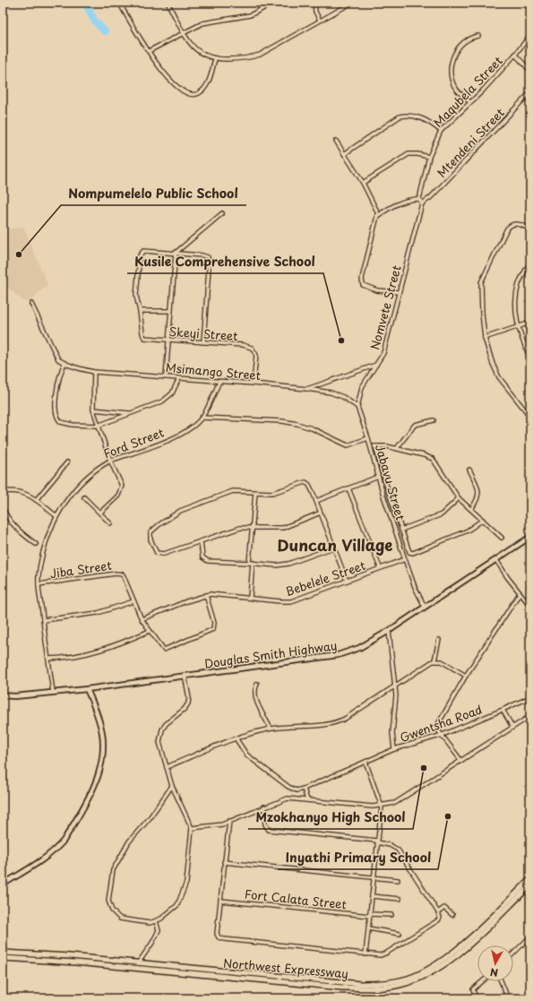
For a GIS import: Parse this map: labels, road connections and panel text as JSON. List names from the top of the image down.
{
  "streets": {
    "main road": ["Northwest Expressway"],
    "street": [
      "Maqubela Street",
      "Mtendeni Street",
      "Nomvete Street",
      "Skeyi Street",
      "Msimango Street",
      "Ford Street",
      "Jabavu Street",
      "Jiba Street",
      "Bebelele Street",
      "Douglas Smith Highway",
      "Gwentsha Road",
      "Fort Calata Street"
    ]
  },
  "crossings": [
    ["Mtendeni Street", "Nomvete Street"],
    ["Nomvete Street", "Msimango Street"],
    ["Skeyi Street", "Msimango Street"],
    ["Msimango Street", "Ford Street"],
    ["Msimango Street", "Jabavu Street"],
    ["Ford Street", "Jiba Street"],
    ["Ford Street", "Douglas Smith Highway"],
    ["Jabavu Street", "Bebelele Street"],
    ["Jabavu Street", "Douglas Smith Highway"]
  ],
  "districts": ["Duncan Village"],
  "places": [
    "Nompumelelo Public School",
    "Kusile Comprehensive School",
    "Mzokhanyo High School",
    "Inyathi Primary School"
  ],
  "north": "bottom"
}
